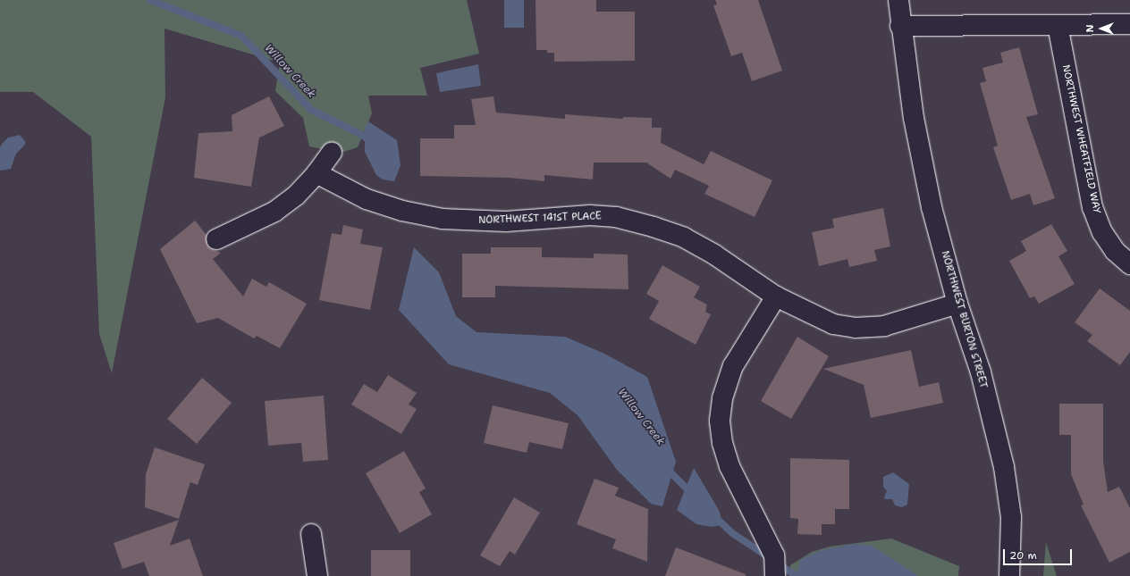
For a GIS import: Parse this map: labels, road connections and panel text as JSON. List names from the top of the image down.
{
  "streets": {
    "street": ["NORTHWEST WHEATFIELD WAY", "NORTHWEST 141ST PLACE", "NORTHWEST BURTON STREET"]
  },
  "crossings": [
    ["NORTHWEST 141ST PLACE", "NORTHWEST BURTON STREET"]
  ],
  "water": ["Willow Creek"],
  "scale_bar": "20 m",
  "north": "left"
}
